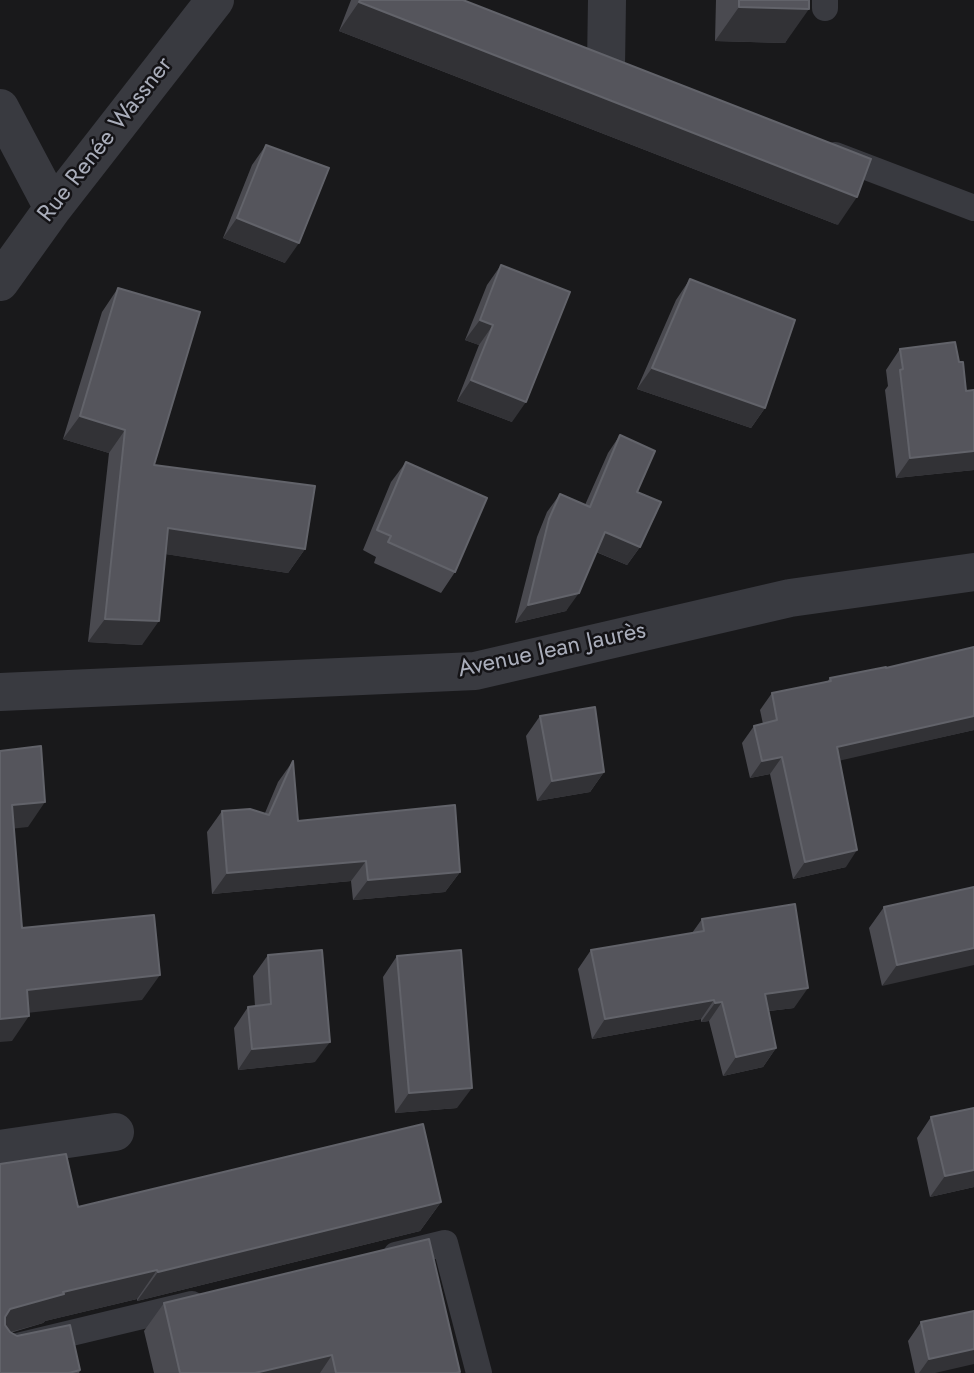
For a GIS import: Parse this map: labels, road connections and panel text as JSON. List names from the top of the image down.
{
  "streets": {
    "street": ["Rue Renée Wassner", "Avenue Jean Jaurès"]
  }
}
